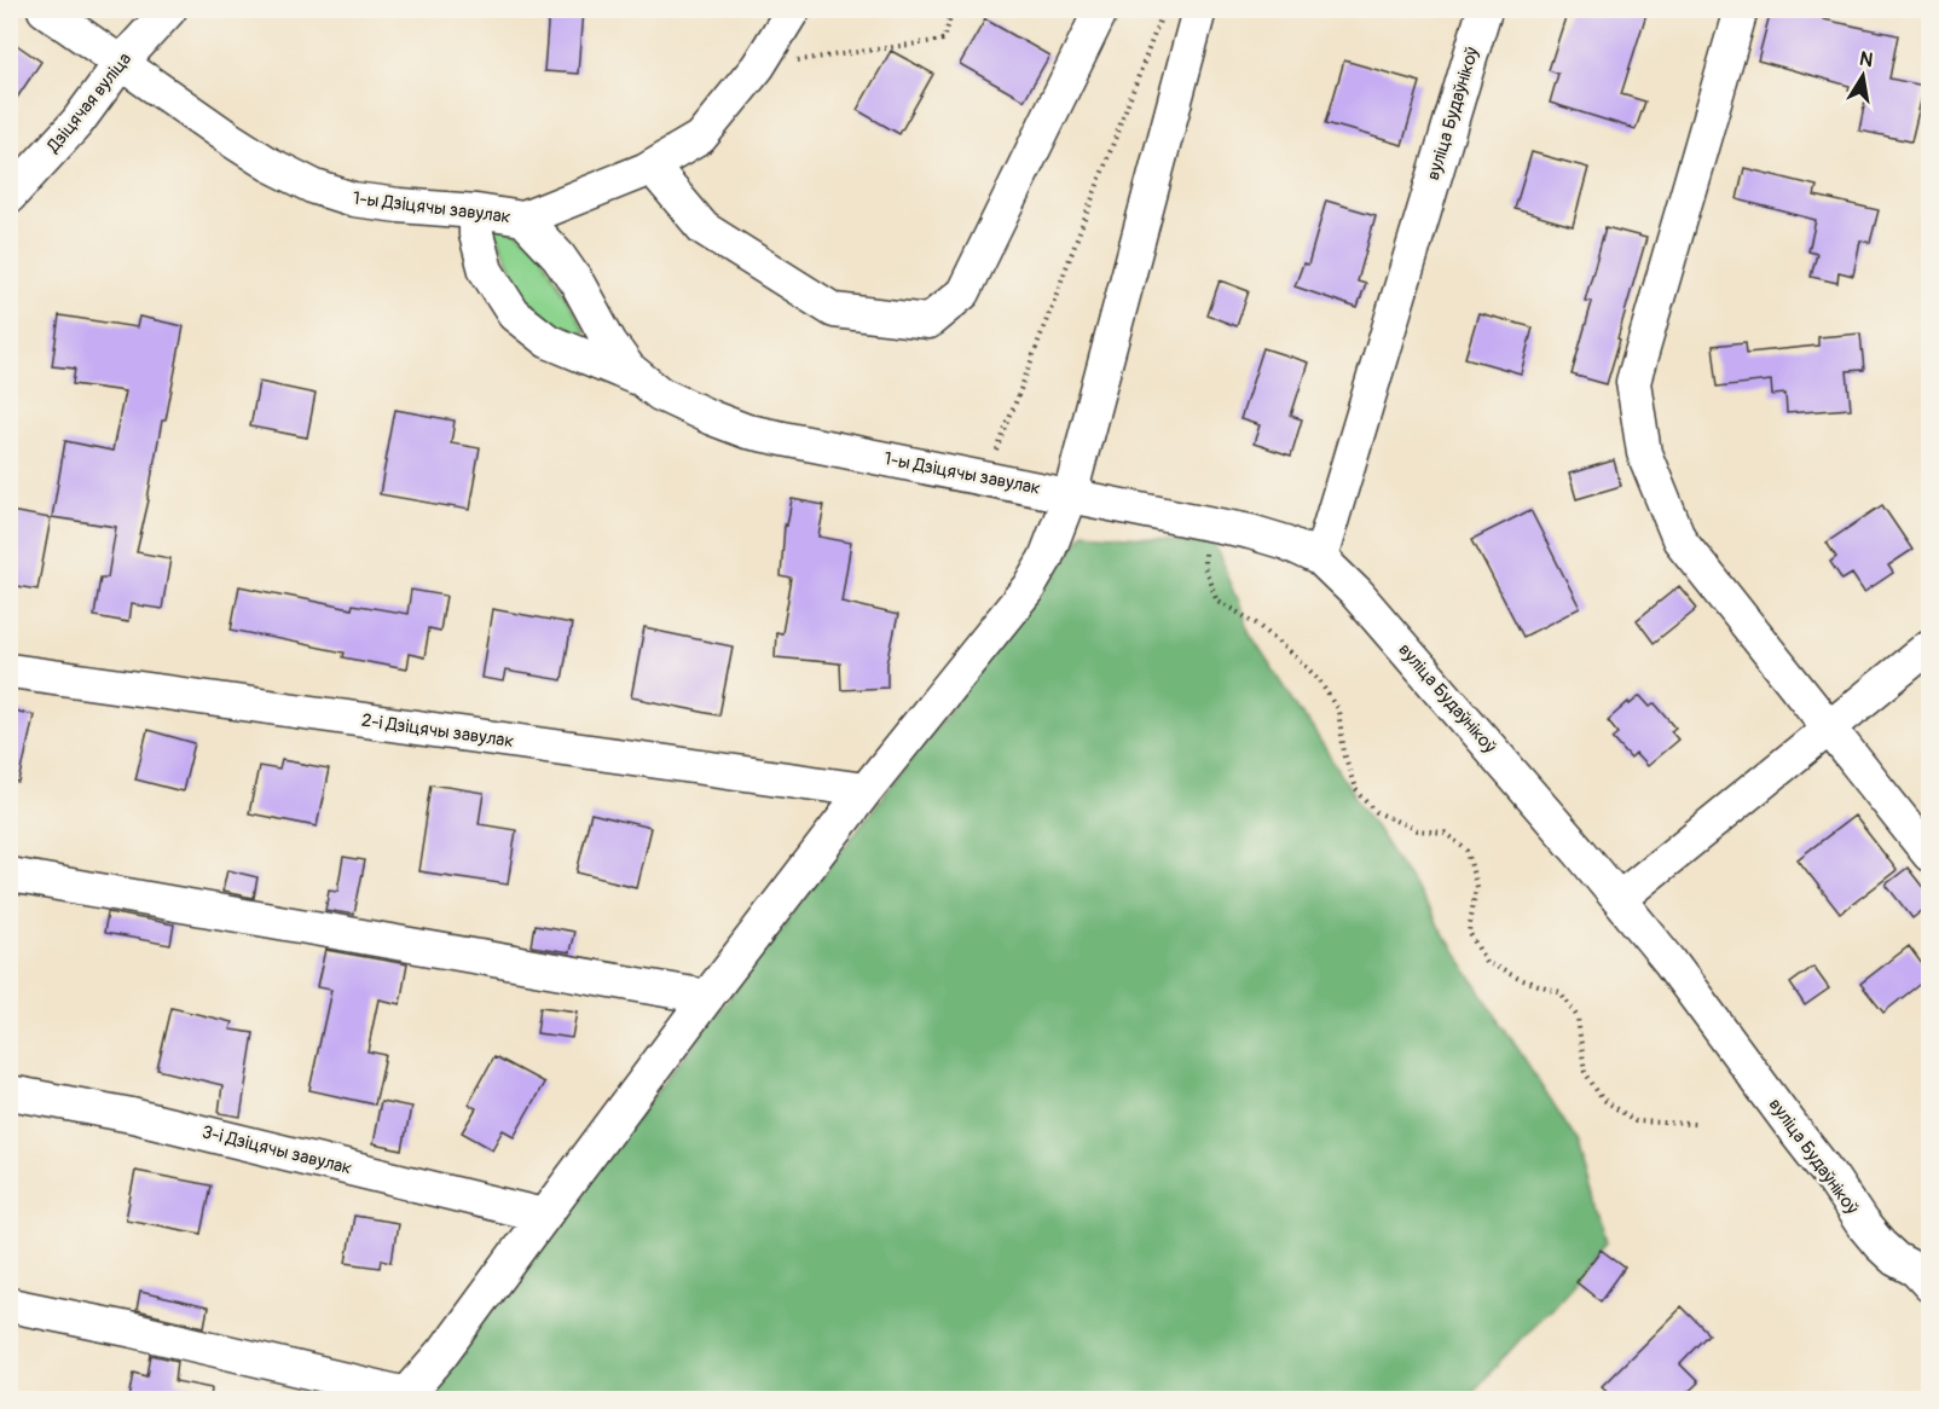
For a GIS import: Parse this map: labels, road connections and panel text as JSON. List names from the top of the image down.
{
  "streets": {
    "street": [
      "Дзіцячая вуліца",
      "вуліца Будаўнікоў",
      "1-ы Дзіцячы завулак",
      "2-і Дзіцячы завулак",
      "3-і Дзіцячы завулак"
    ]
  },
  "crossings": [
    ["Дзіцячая вуліца", "1-ы Дзіцячы завулак"],
    ["вуліца Будаўнікоў", "1-ы Дзіцячы завулак"]
  ],
  "north": "top"
}
